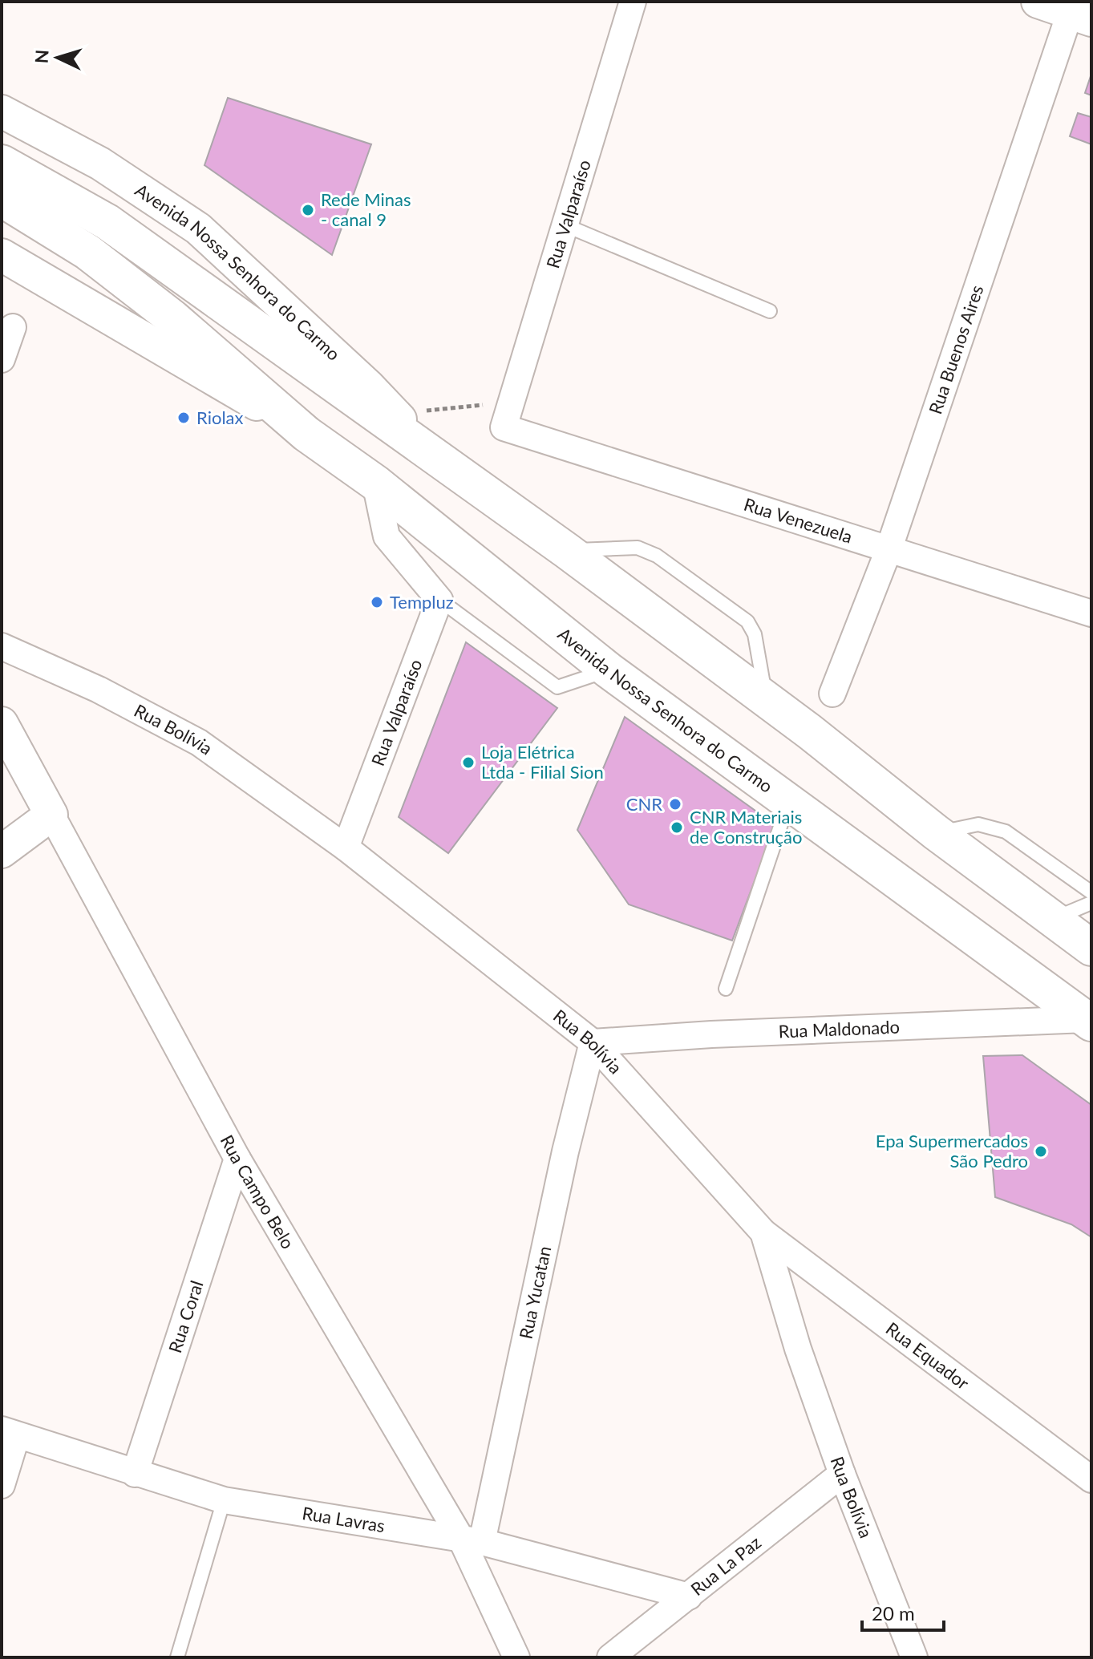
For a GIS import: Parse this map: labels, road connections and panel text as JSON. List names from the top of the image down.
{
  "streets": {
    "main road": ["Avenida Nossa Senhora do Carmo"],
    "street": [
      "Rua Valparaíso",
      "Rua Buenos Aires",
      "Rua Venezuela",
      "Rua Bolívia",
      "Rua Maldonado",
      "Rua Campo Belo",
      "Rua Yucatan",
      "Rua Coral",
      "Rua Equador",
      "Rua Lavras",
      "Rua La Paz"
    ]
  },
  "crossings": [
    ["Rua Valparaíso", "Rua Venezuela"],
    ["Rua Valparaíso", "Rua Bolívia"],
    ["Avenida Nossa Senhora do Carmo", "Rua Maldonado"],
    ["Rua Buenos Aires", "Rua Venezuela"],
    ["Rua Bolívia", "Rua Maldonado"],
    ["Rua Bolívia", "Rua Yucatan"],
    ["Rua Bolívia", "Rua Equador"],
    ["Rua Bolívia", "Rua La Paz"],
    ["Rua Maldonado", "Rua Yucatan"],
    ["Rua Campo Belo", "Rua Yucatan"],
    ["Rua Campo Belo", "Rua Coral"],
    ["Rua Campo Belo", "Rua Lavras"],
    ["Rua Yucatan", "Rua Lavras"],
    ["Rua Coral", "Rua Lavras"],
    ["Rua Lavras", "Rua La Paz"]
  ],
  "places": [
    "Rede Minas - canal 9",
    "Riolax",
    "Templuz",
    "Loja Elétrica Ltda - Filial Sion",
    "CNR",
    "CNR Materiais de Construção",
    "Epa Supermercados São Pedro"
  ],
  "scale_bar": "20 m",
  "north": "left"
}
